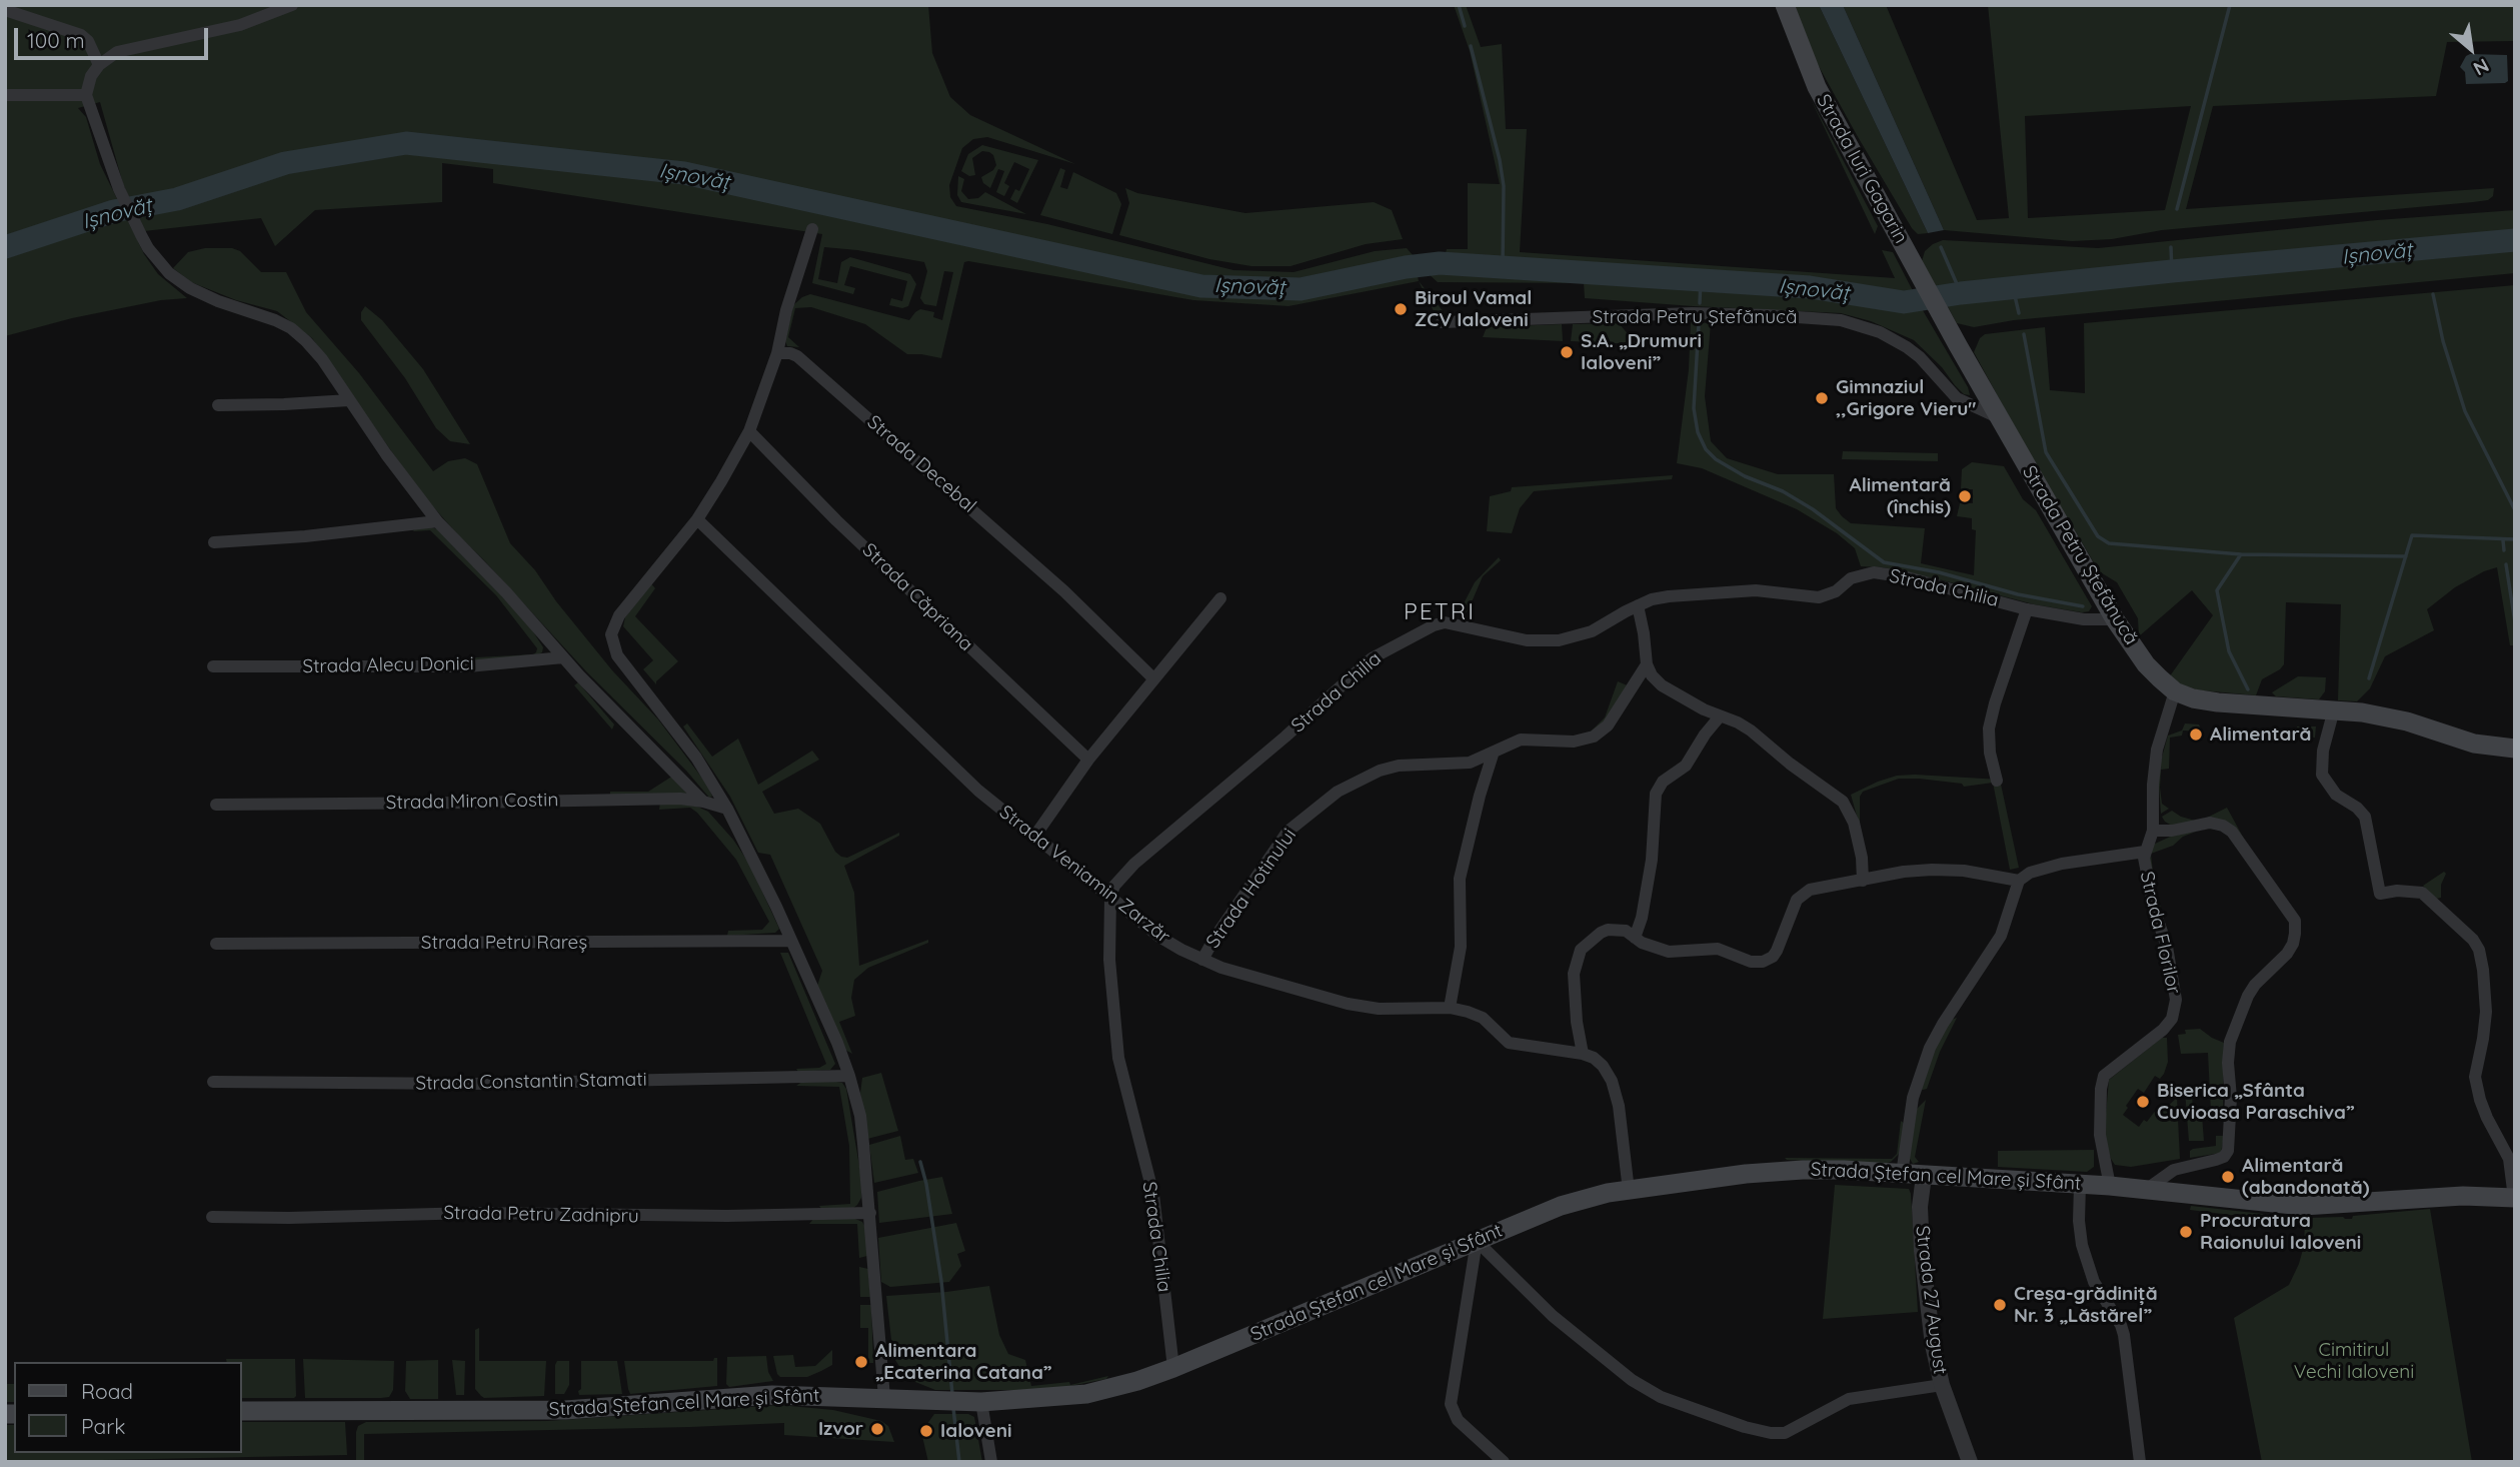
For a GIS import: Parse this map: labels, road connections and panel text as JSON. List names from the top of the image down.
{
  "streets": {
    "main road": ["Strada Iuri Gagarin", "Strada Petru Ștefănucă", "Strada Ștefan cel Mare și Sfânt"],
    "street": [
      "Strada Petru Ştefănucă",
      "Strada Decebal",
      "Strada Chilia",
      "Strada Căpriana",
      "Strada Alecu Donici",
      "Strada Miron Costin",
      "Strada Veniamin Zarzăr",
      "Strada Hotinului",
      "Strada Florilor",
      "Strada Petru Rareș",
      "Strada Constantin Stamati",
      "Strada Petru Zadnipru",
      "Strada 27 August"
    ]
  },
  "crossings": [
    ["Strada Iuri Gagarin", "Strada Petru Ștefănucă"],
    ["Strada Petru Ştefănucă", "Strada Petru Ștefănucă"],
    ["Strada Petru Ștefănucă", "Strada Chilia"],
    ["Strada Petru Ștefănucă", "Strada Florilor"],
    ["Strada Chilia", "Strada Veniamin Zarzăr"],
    ["Strada Chilia", "Strada Ștefan cel Mare și Sfânt"],
    ["Strada Veniamin Zarzăr", "Strada Hotinului"],
    ["Strada Florilor", "Strada Ștefan cel Mare și Sfânt"],
    ["Strada Ștefan cel Mare și Sfânt", "Strada 27 August"]
  ],
  "districts": ["PETRI"],
  "water": ["Ișnovăț"],
  "parks": ["Cimitirul Vechi Ialoveni"],
  "places": [
    "Biroul Vamal ZCV Ialoveni",
    "S.A. „Drumuri Ialoveni”",
    "Gimnaziul ,,Grigore Vieru\"",
    "Alimentară (închis)",
    "Alimentară",
    "Biserica „Sfânta Cuvioasa Paraschiva”",
    "Alimentară (abandonată)",
    "Procuratura Raionului Ialoveni",
    "Creșa-grădiniță Nr. 3 „Lăstărel”",
    "Alimentara „Ecaterina Catana”",
    "Izvor",
    "Ialoveni"
  ],
  "legend": ["Road", "Park"],
  "scale_bar": "100 m",
  "north": "bottom right"
}
